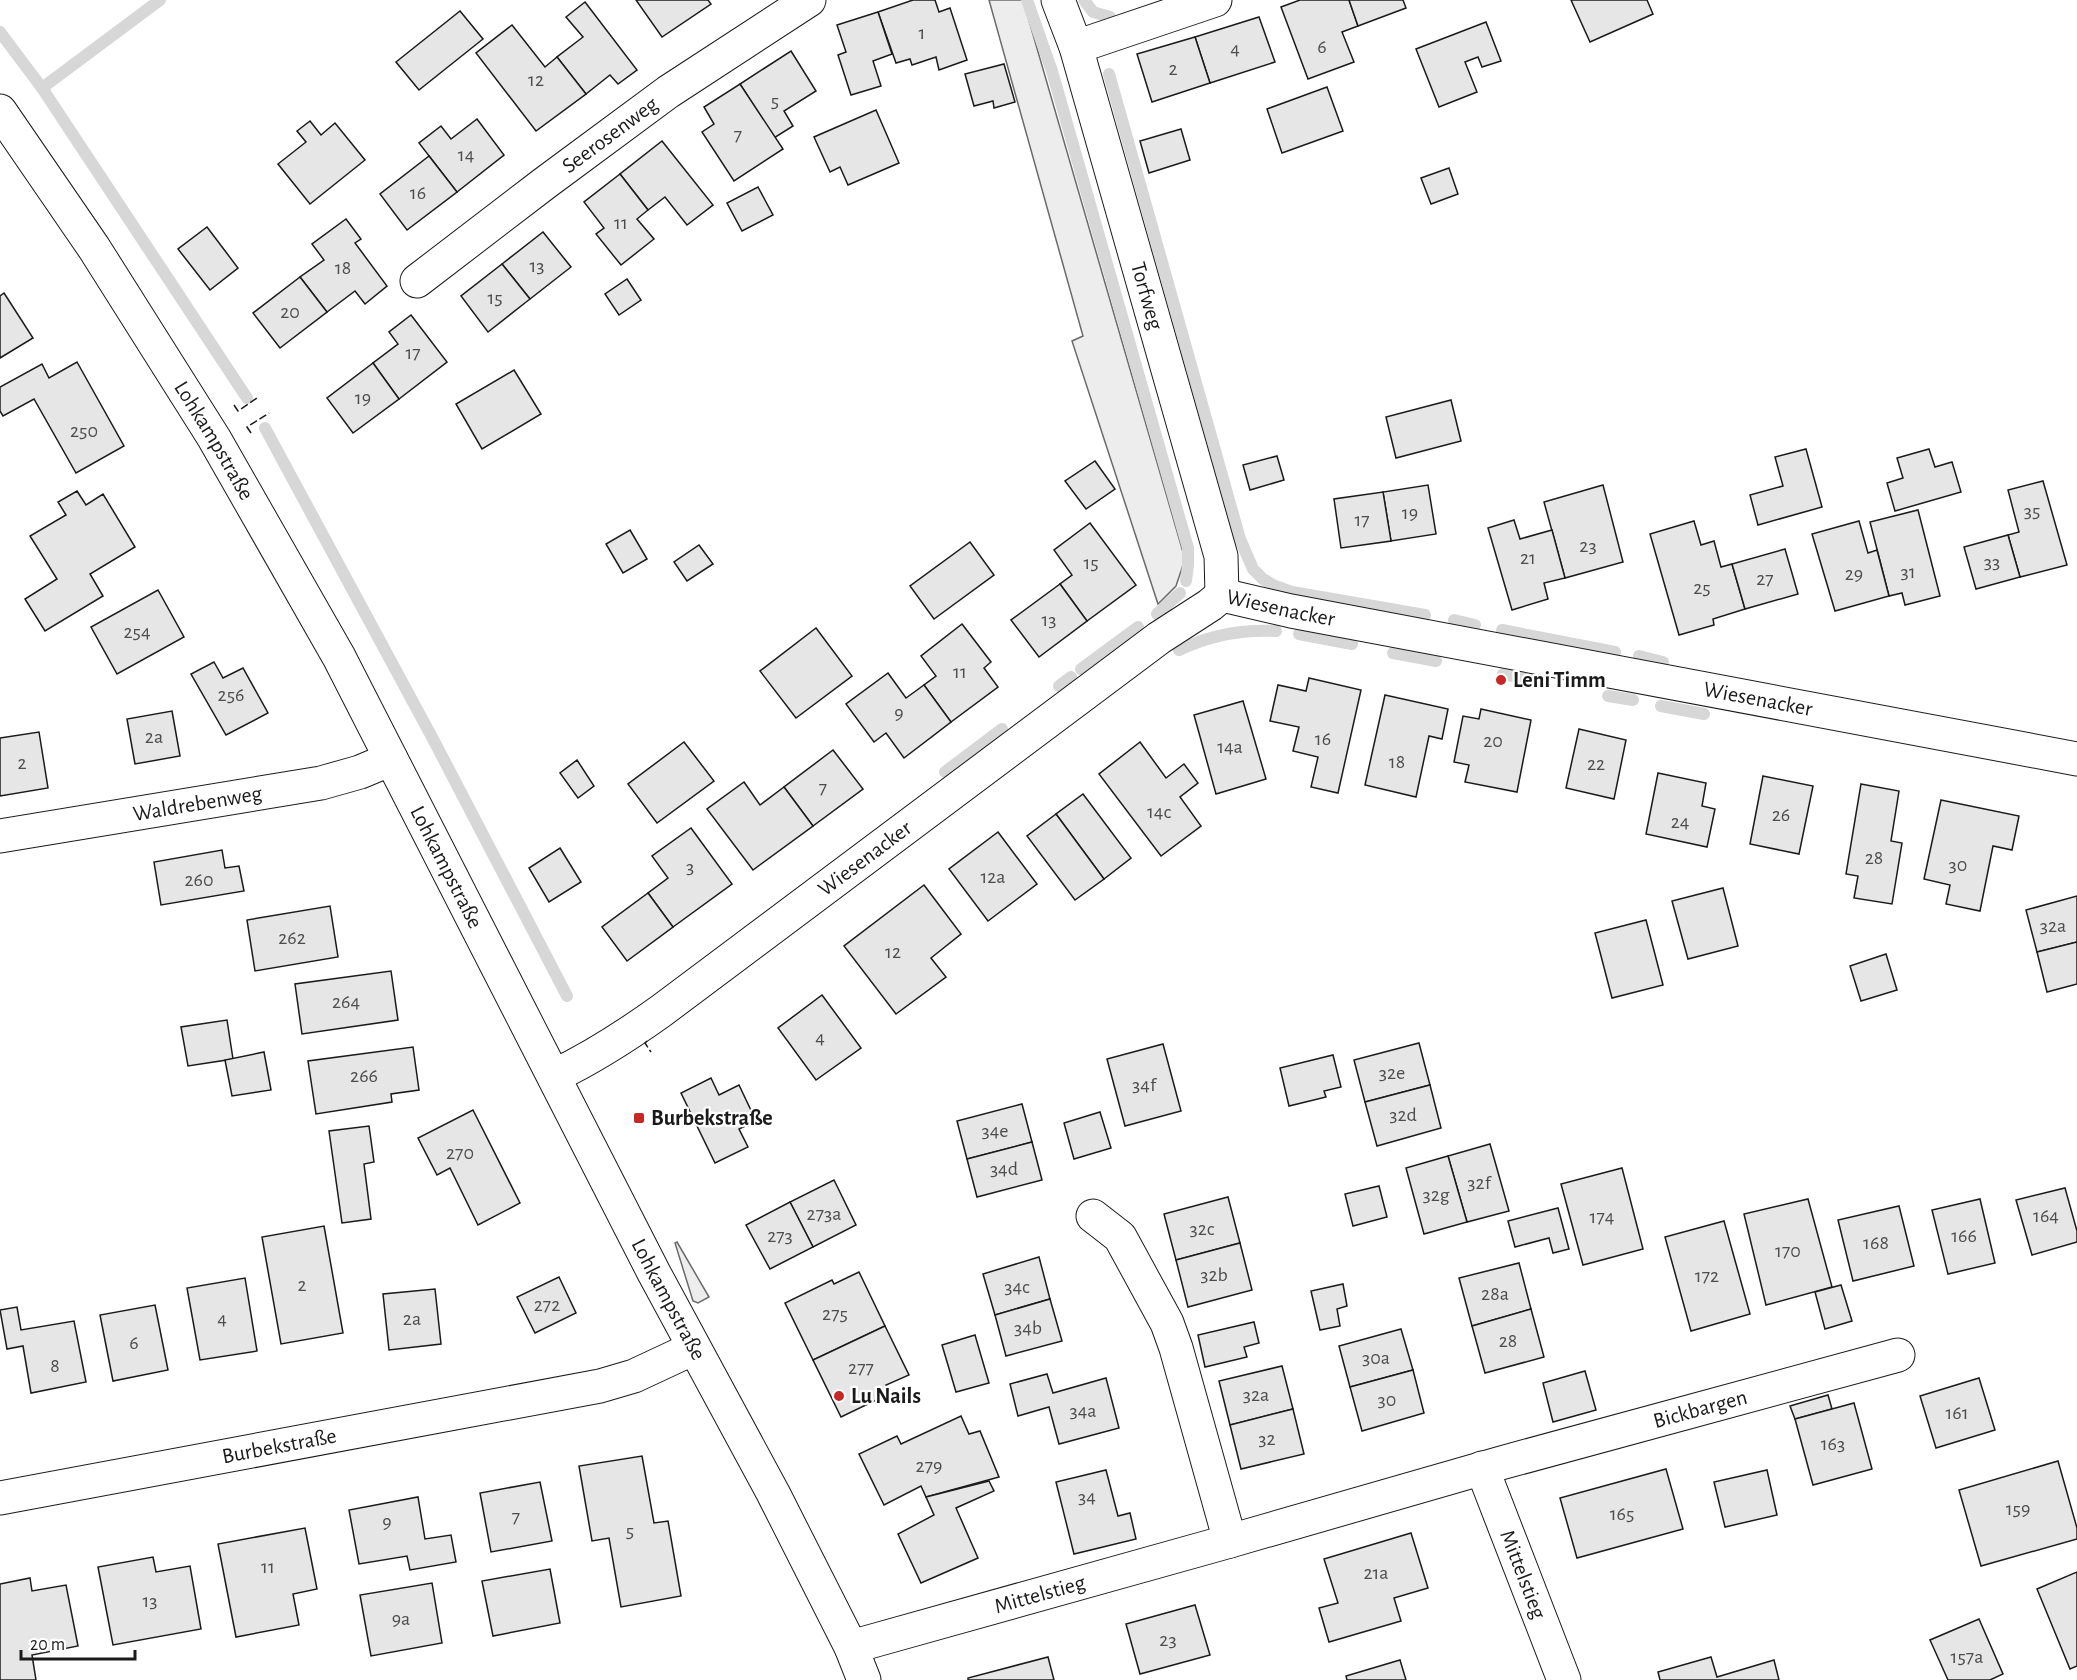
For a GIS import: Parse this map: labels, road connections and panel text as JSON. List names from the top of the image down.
{
  "streets": {
    "street": [
      "Seerosenweg",
      "Torfweg",
      "Lohkampstraße",
      "Wiesenacker",
      "Waldrebenweg",
      "Bickbargen",
      "Burbekstraße",
      "Mittelstieg"
    ]
  },
  "crossings": [
    ["Torfweg", "Wiesenacker"],
    ["Lohkampstraße", "Wiesenacker"],
    ["Lohkampstraße", "Waldrebenweg"],
    ["Lohkampstraße", "Burbekstraße"],
    ["Lohkampstraße", "Mittelstieg"],
    ["Bickbargen", "Mittelstieg"]
  ],
  "places": {
    "other": ["Leni Timm", "Lu Nails"],
    "transit": ["Burbekstraße"]
  },
  "house_numbers": [
    "1",
    "6",
    "4",
    "2",
    "12",
    "5",
    "7",
    "14",
    "16",
    "11",
    "13",
    "18",
    "15",
    "20",
    "17",
    "19",
    "250",
    "35",
    "19",
    "17",
    "23",
    "21",
    "33",
    "15",
    "31",
    "29",
    "27",
    "25",
    "13",
    "254",
    "11",
    "256",
    "9",
    "2a",
    "16",
    "20",
    "14a",
    "18",
    "2",
    "22",
    "7",
    "14c",
    "26",
    "24",
    "28",
    "30",
    "3",
    "12a",
    "260",
    "32a",
    "262",
    "12",
    "264",
    "4",
    "32e",
    "266",
    "34f",
    "32d",
    "34e",
    "270",
    "34d",
    "32f",
    "32g",
    "273a",
    "164",
    "174",
    "32c",
    "273",
    "166",
    "168",
    "170",
    "32b",
    "172",
    "2",
    "34c",
    "28a",
    "272",
    "275",
    "4",
    "2a",
    "34b",
    "28",
    "6",
    "30a",
    "8",
    "277",
    "32a",
    "30",
    "34a",
    "161",
    "32",
    "163",
    "279",
    "34",
    "159",
    "165",
    "7",
    "9",
    "5",
    "11",
    "21a",
    "13",
    "9a",
    "23",
    "157a"
  ],
  "scale_bar": "20 m"
}
